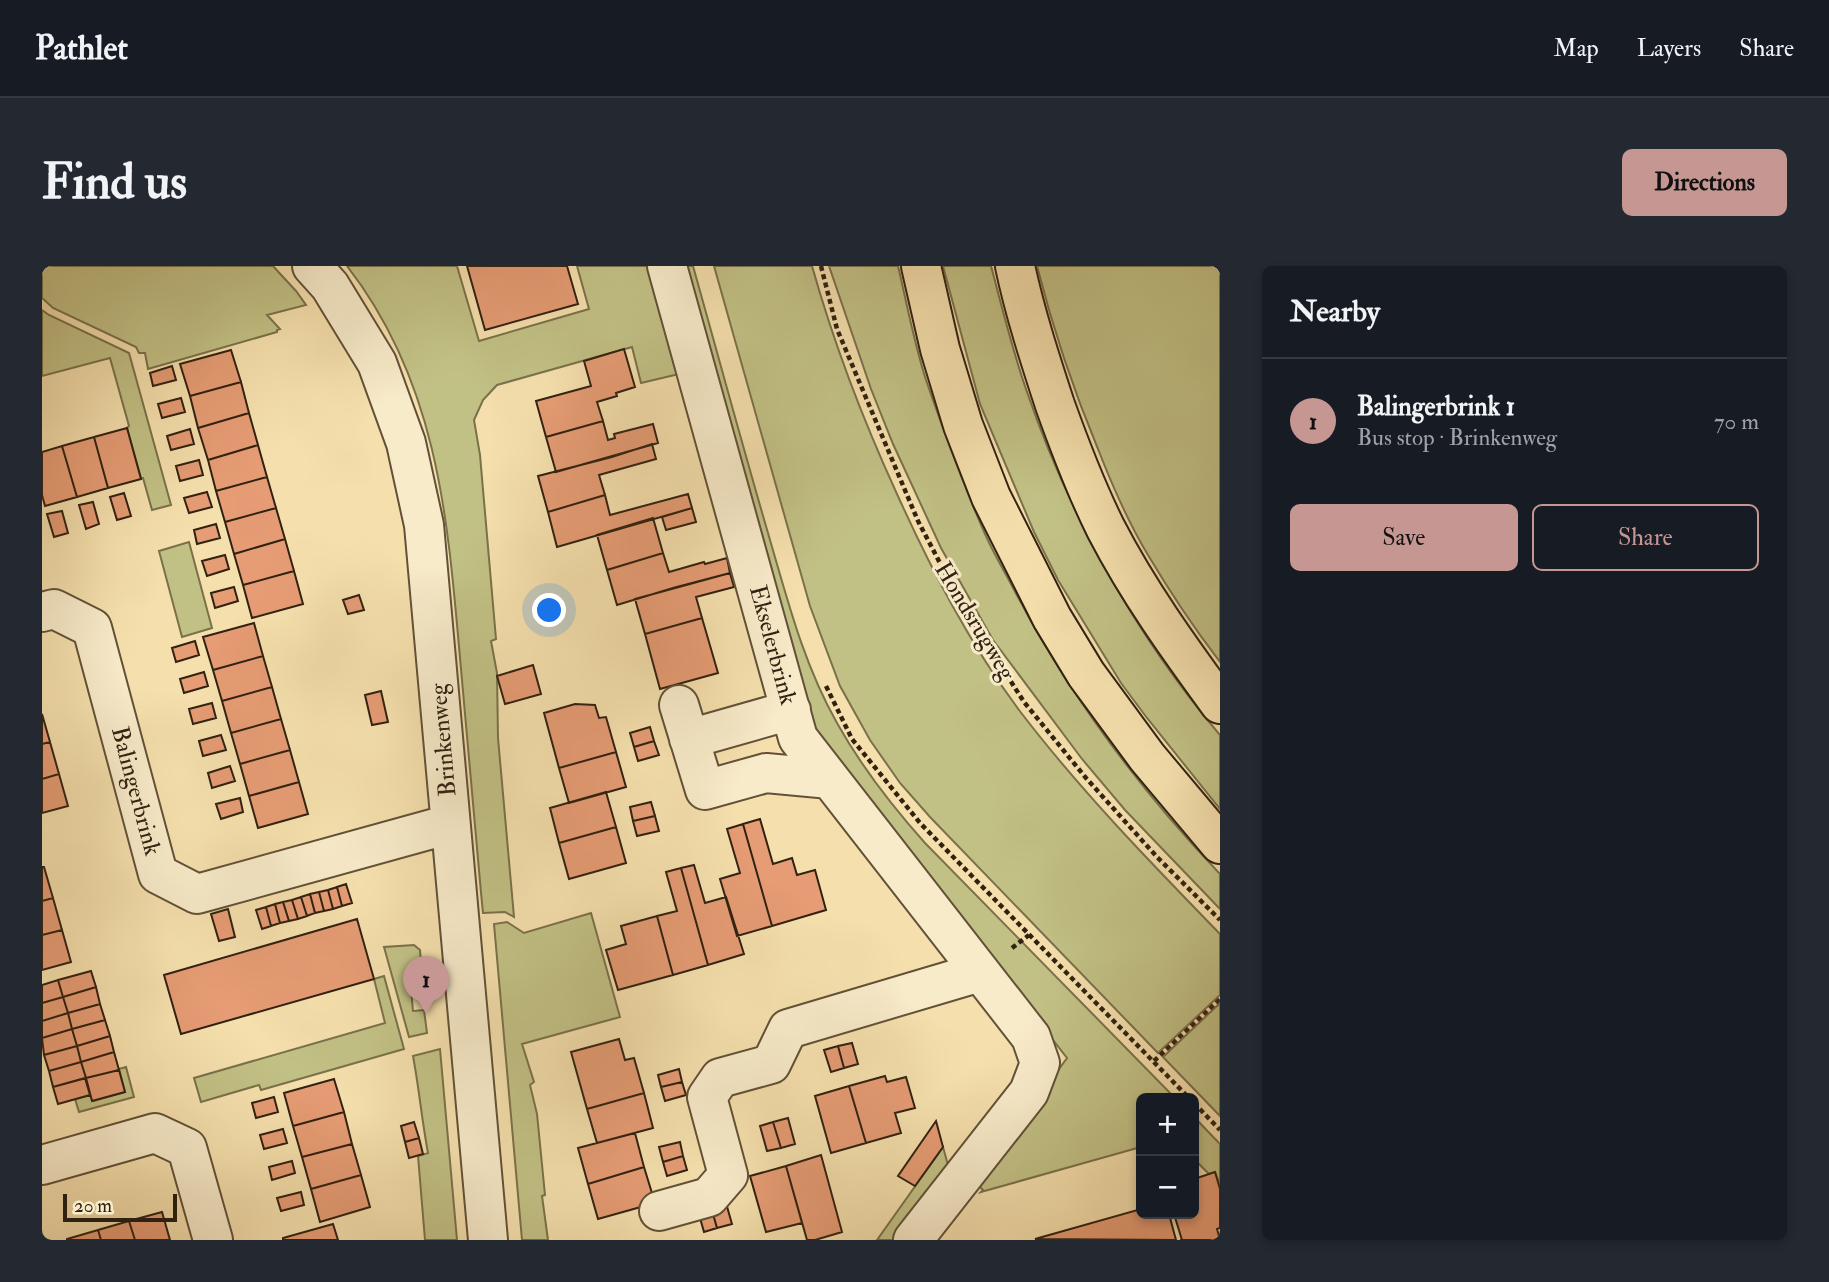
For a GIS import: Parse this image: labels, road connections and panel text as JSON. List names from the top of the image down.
{
  "streets": {
    "street": ["Ekselerbrink", "Brinkenweg", "Balingerbrink"],
    "path": ["Hondsrugweg"]
  },
  "crossings": [
    ["Brinkenweg", "Balingerbrink"]
  ],
  "scale_bar": "20 m",
  "page": {
    "header": "Pathlet",
    "nav": ["Map", "Layers", "Share"],
    "buttons": [
      "Directions",
      ["Save", "Share"]
    ],
    "title": "Find us",
    "heading": "Nearby",
    "list": [
      {
        "mark": "1",
        "name": "Balingerbrink 1",
        "note": "Bus stop · Brinkenweg",
        "value": "70 m"
      }
    ],
    "pins": "1",
    "map_buttons": ["+", "−"],
    "scale": "20 m"
  }
}
